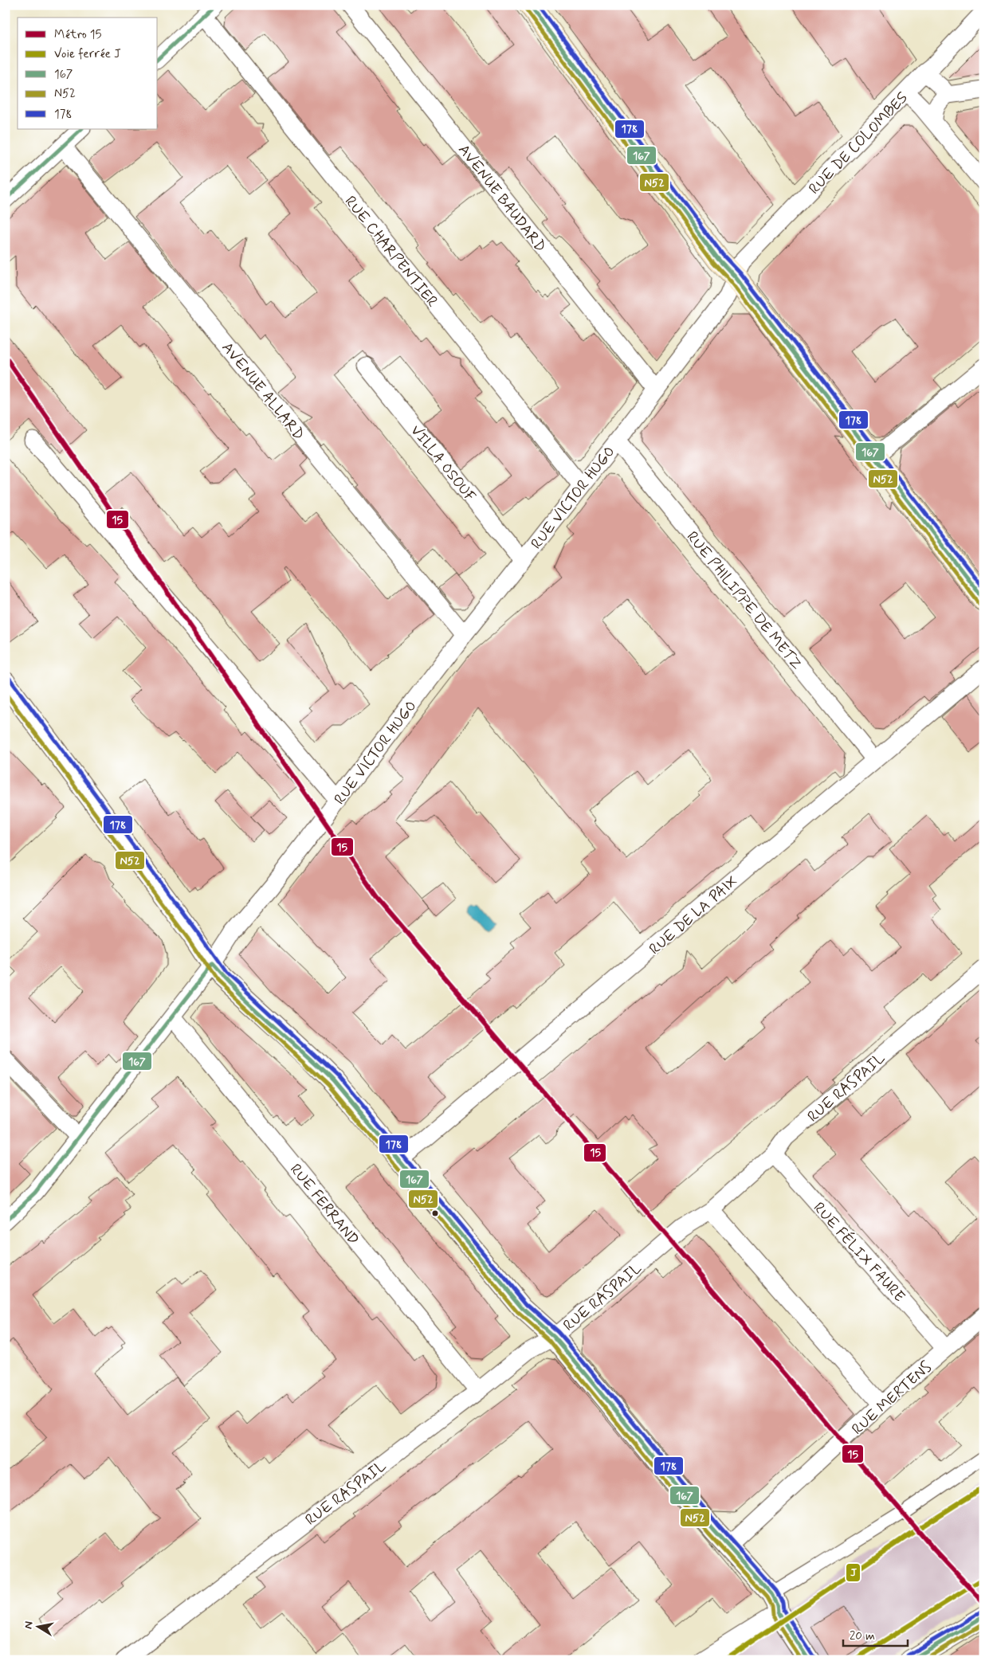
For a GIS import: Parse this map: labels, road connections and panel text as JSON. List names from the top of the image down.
{
  "streets": {
    "street": [
      "RUE DE COLOMBES",
      "AVENUE BAUDARD",
      "RUE CHARPENTIER",
      "AVENUE ALLARD",
      "VILLA OSOUF",
      "RUE VICTOR HUGO",
      "RUE PHILIPPE DE METZ",
      "RUE DE LA PAIX",
      "RUE RASPAIL",
      "RUE FERRAND",
      "RUE FÉLIX FAURE",
      "RUE MERTENS"
    ]
  },
  "crossings": [
    ["RUE DE COLOMBES", "RUE VICTOR HUGO"],
    ["AVENUE BAUDARD", "RUE VICTOR HUGO"],
    ["RUE CHARPENTIER", "RUE VICTOR HUGO"],
    ["AVENUE ALLARD", "RUE VICTOR HUGO"],
    ["VILLA OSOUF", "RUE VICTOR HUGO"],
    ["RUE VICTOR HUGO", "RUE PHILIPPE DE METZ"],
    ["RUE VICTOR HUGO", "RUE FERRAND"],
    ["RUE PHILIPPE DE METZ", "RUE DE LA PAIX"],
    ["RUE RASPAIL", "RUE FERRAND"],
    ["RUE RASPAIL", "RUE FÉLIX FAURE"],
    ["RUE FÉLIX FAURE", "RUE MERTENS"]
  ],
  "lines": [
    "transit line 167",
    "transit line 178",
    "transit line N52",
    "metro line 15",
    "rail line J"
  ],
  "legend": [
    "Métro 15",
    "Voie ferrée J",
    "167",
    "N52",
    "178"
  ],
  "scale_bar": "20 m",
  "north": "left"
}
